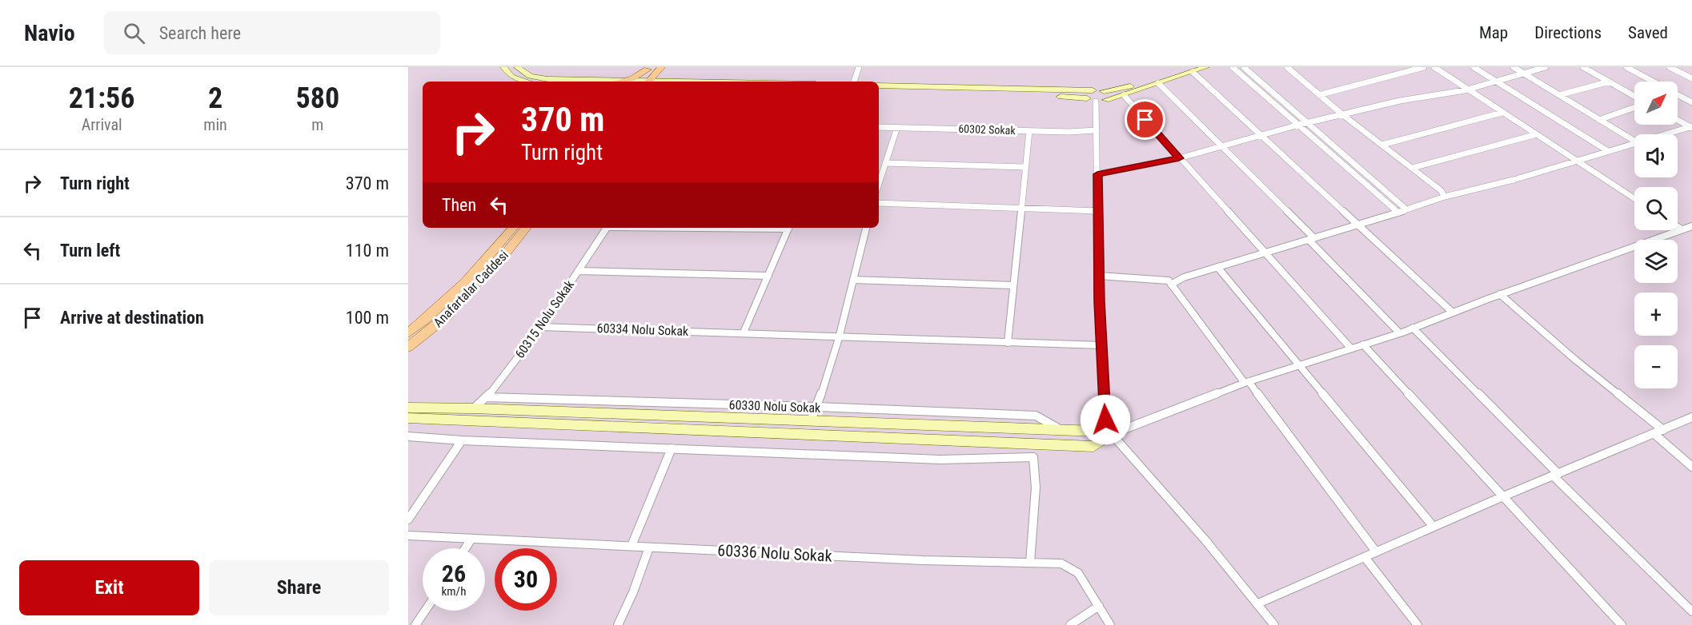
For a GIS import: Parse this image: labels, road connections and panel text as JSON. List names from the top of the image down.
{
  "streets": {
    "main road": ["Anafartalar Caddesi"],
    "street": [
      "60302 Sokak",
      "60315 Nolu Sokak",
      "60334 Nolu Sokak",
      "60330 Nolu Sokak",
      "60336 Nolu Sokak"
    ]
  },
  "crossings": [
    ["60315 Nolu Sokak", "60334 Nolu Sokak"],
    ["60315 Nolu Sokak", "60330 Nolu Sokak"]
  ],
  "north": "top right",
  "page": {
    "header": "Navio",
    "search": "Search here",
    "nav": ["Map", "Directions", "Saved"],
    "eta": [
      "21:56",
      "Arrival",
      "2",
      "min",
      "580",
      "m"
    ],
    "map_buttons": ["+", "−"],
    "turn": ["370 m", "Turn right"],
    "list": [
      {
        "name": "Turn right",
        "value": "370 m"
      },
      {
        "name": "Turn left",
        "value": "110 m"
      },
      {
        "name": "Arrive at destination",
        "value": "100 m"
      }
    ],
    "then": "Then",
    "speed": "26 km/h",
    "limit": "30",
    "buttons": ["Exit", "Share"]
  }
}
